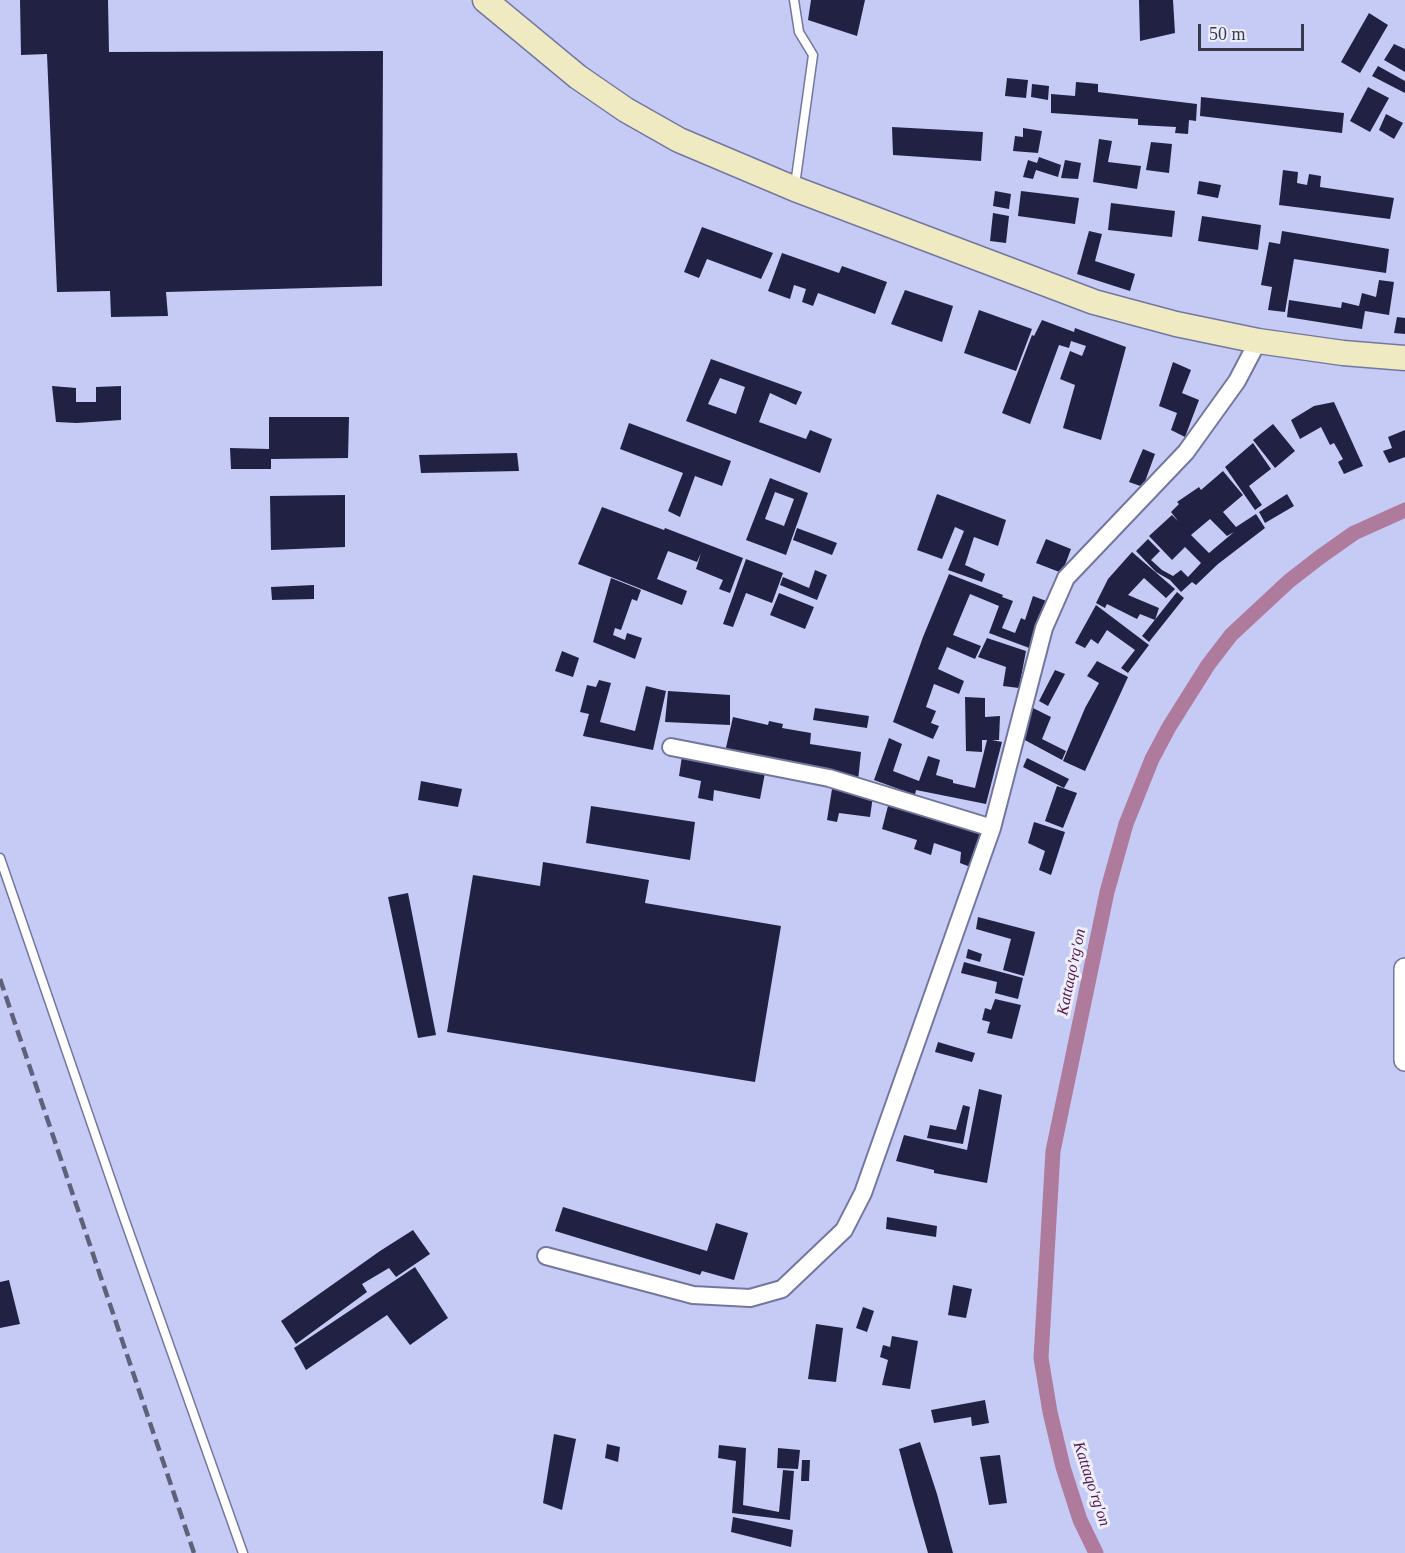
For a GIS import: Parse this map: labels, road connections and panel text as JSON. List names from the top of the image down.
{
  "water": ["Kattaqo'rg'on"],
  "scale_bar": "50 m"
}
